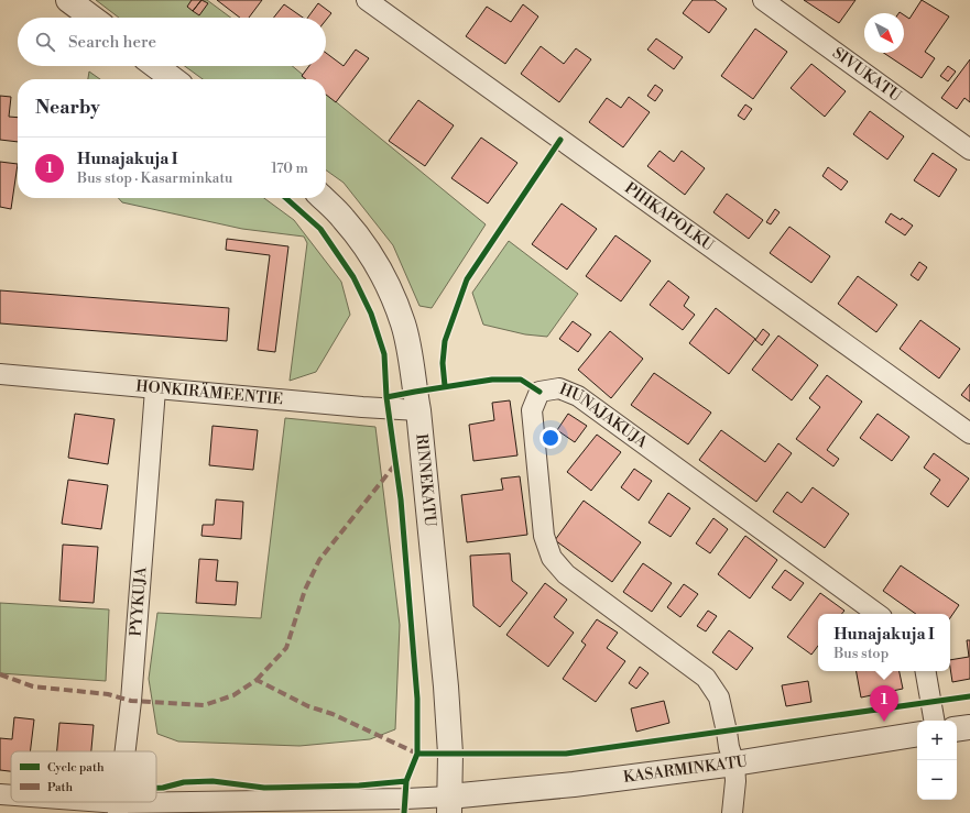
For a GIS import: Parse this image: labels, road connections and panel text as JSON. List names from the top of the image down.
{
  "streets": {
    "street": [
      "SIVUKATU",
      "PIHKAPOLKU",
      "HONKIRÄMEENTIE",
      "HUNAJAKUJA",
      "RINNEKATU",
      "PYYKUJA",
      "KASARMINKATU"
    ]
  },
  "crossings": [
    ["HONKIRÄMEENTIE", "RINNEKATU"],
    ["HONKIRÄMEENTIE", "PYYKUJA"],
    ["HUNAJAKUJA", "KASARMINKATU"],
    ["RINNEKATU", "KASARMINKATU"]
  ],
  "legend": ["Cycle path", "Path"],
  "north": "bottom right",
  "page": {
    "search": "Search here",
    "heading": "Nearby",
    "list": [
      {
        "mark": "1",
        "name": "Hunajakuja I",
        "note": "Bus stop · Kasarminkatu",
        "value": "170 m"
      }
    ],
    "popup": ["Hunajakuja I", "Bus stop"],
    "pins": "1",
    "map_buttons": ["+", "−"]
  }
}
